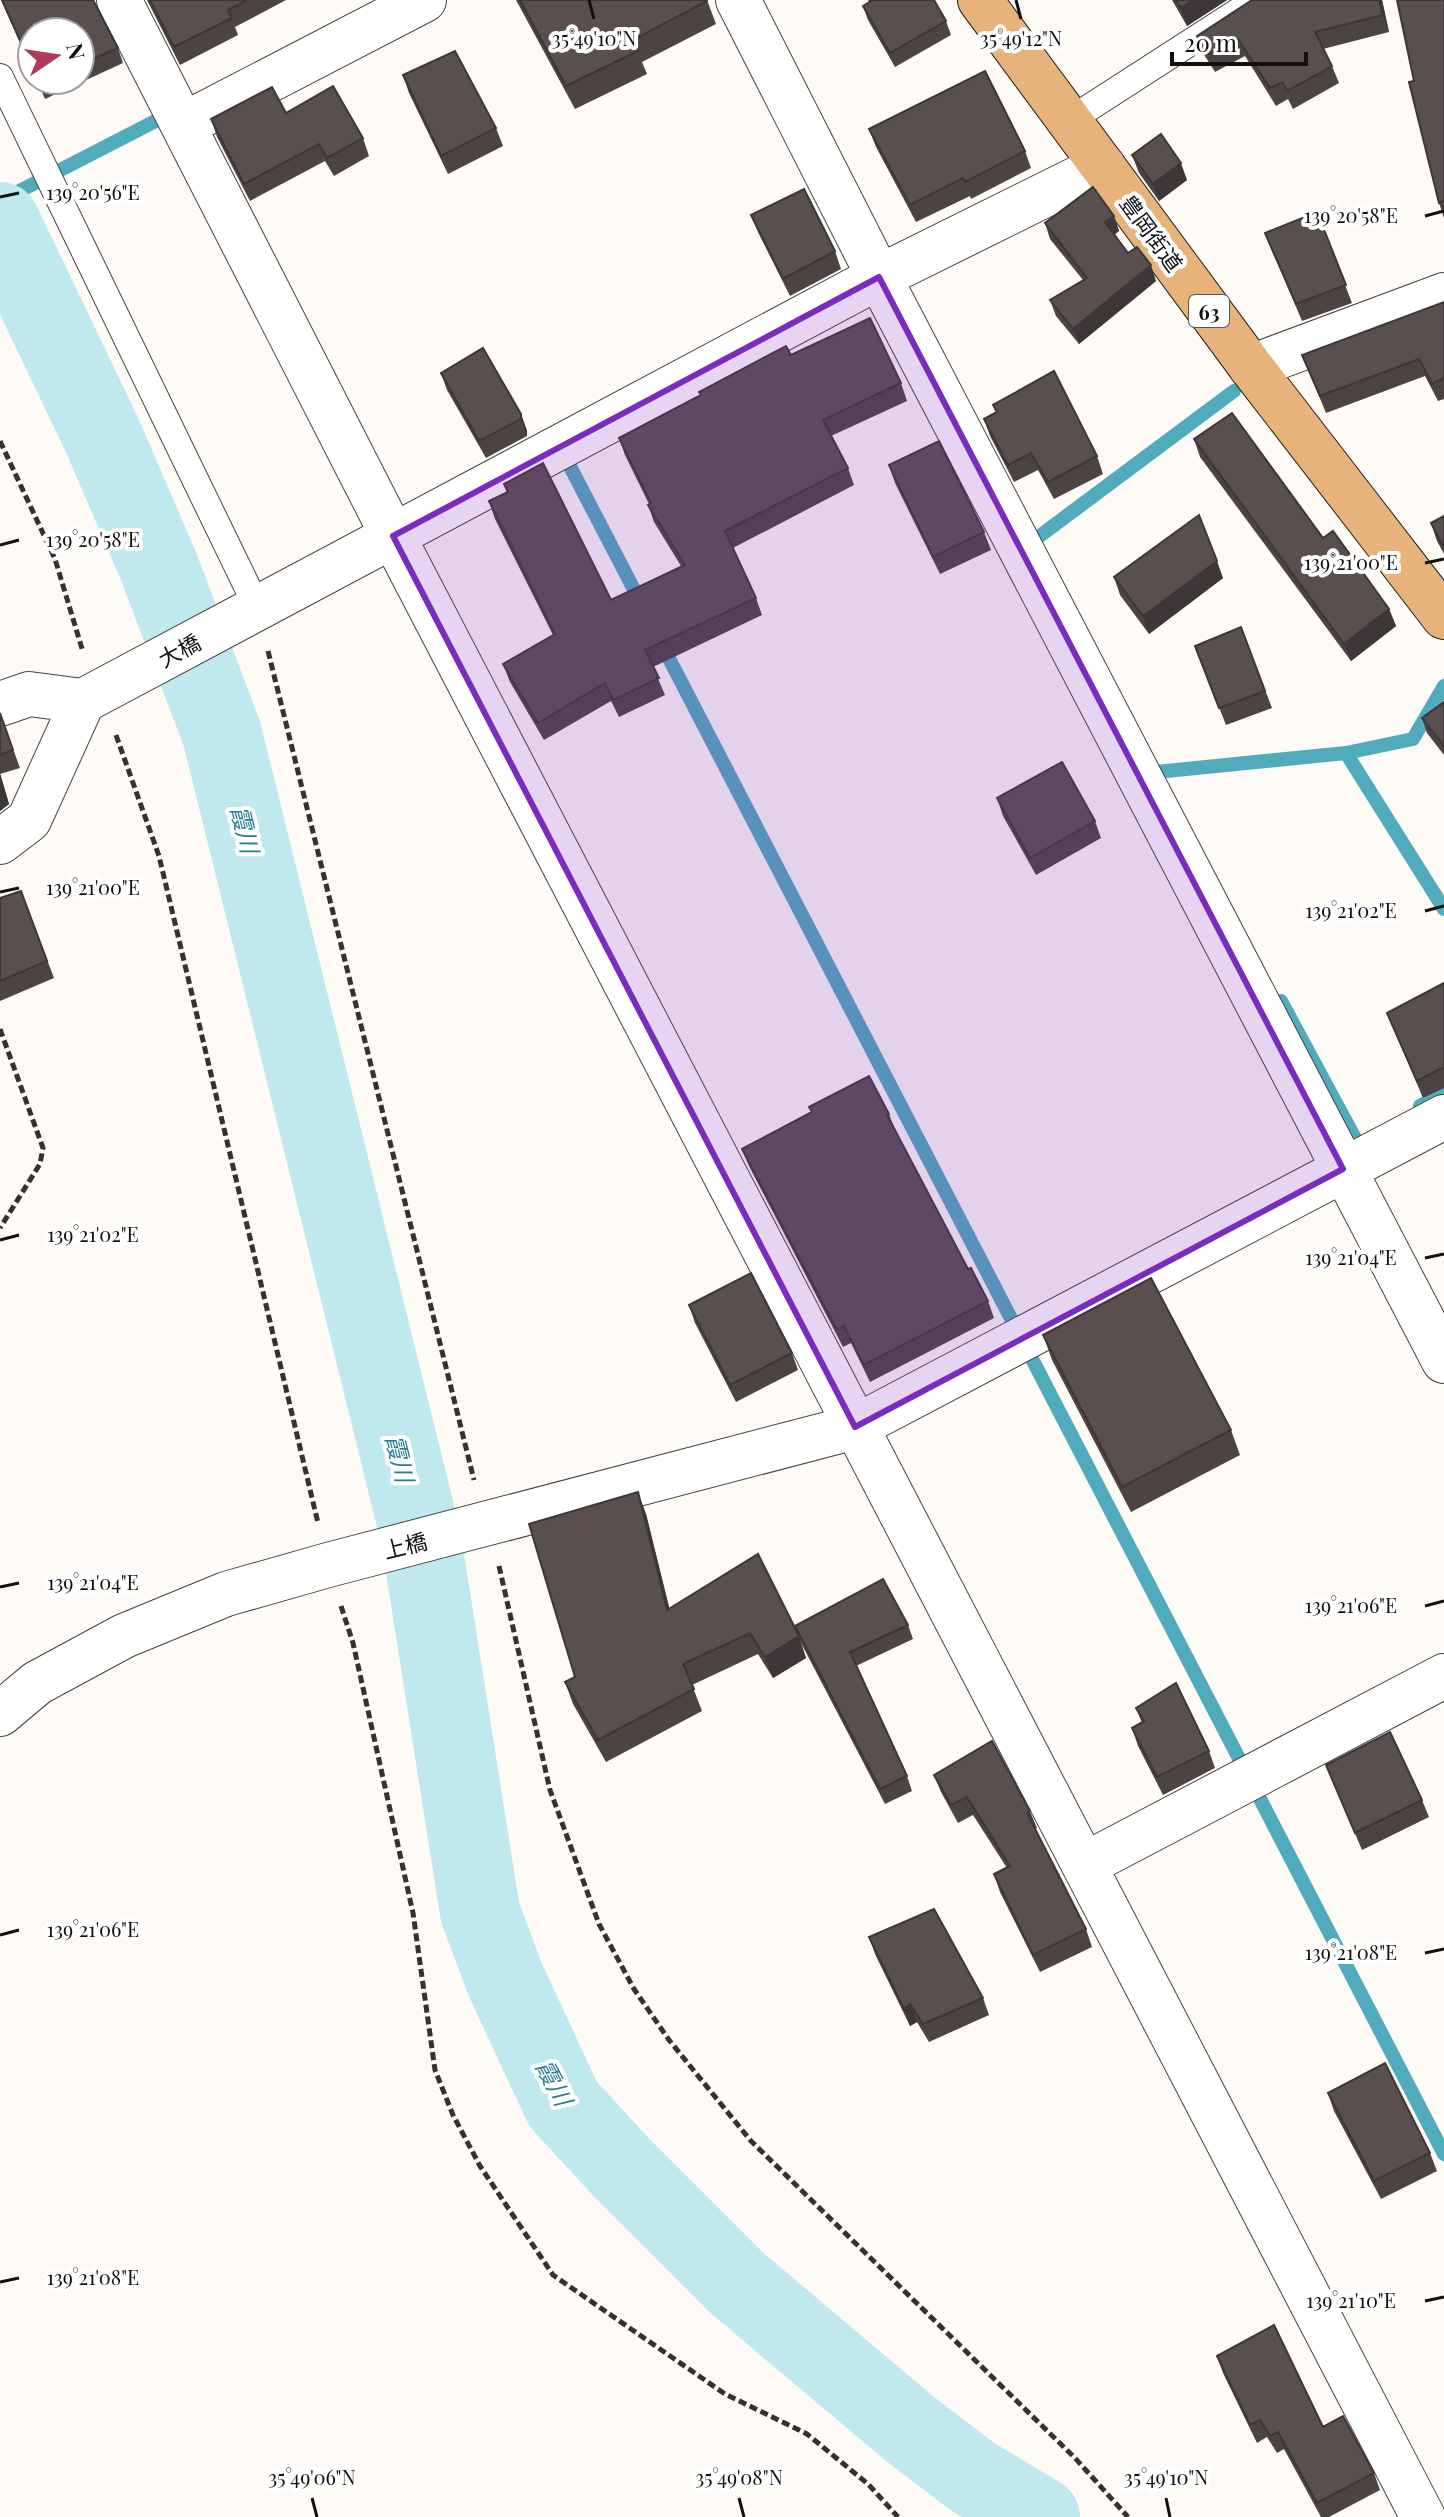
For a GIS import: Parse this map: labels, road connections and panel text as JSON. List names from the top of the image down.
{
  "streets": {
    "main road": ["豊岡街道", "63"],
    "street": ["大橋", "上橋"]
  },
  "crossings": [
    ["豊岡街道", "大橋"]
  ],
  "water": ["霞川"],
  "scale_bar": "20 m",
  "north": "right",
  "coordinates": [
    "35°49'10\"N",
    "35°49'12\"N",
    "139°20'56\"E",
    "139°20'58\"E",
    "139°21'00\"E",
    "139°21'02\"E",
    "139°21'04\"E",
    "139°21'06\"E",
    "139°21'08\"E",
    "139°21'10\"E",
    "35°49'06\"N",
    "35°49'08\"N"
  ]
}
